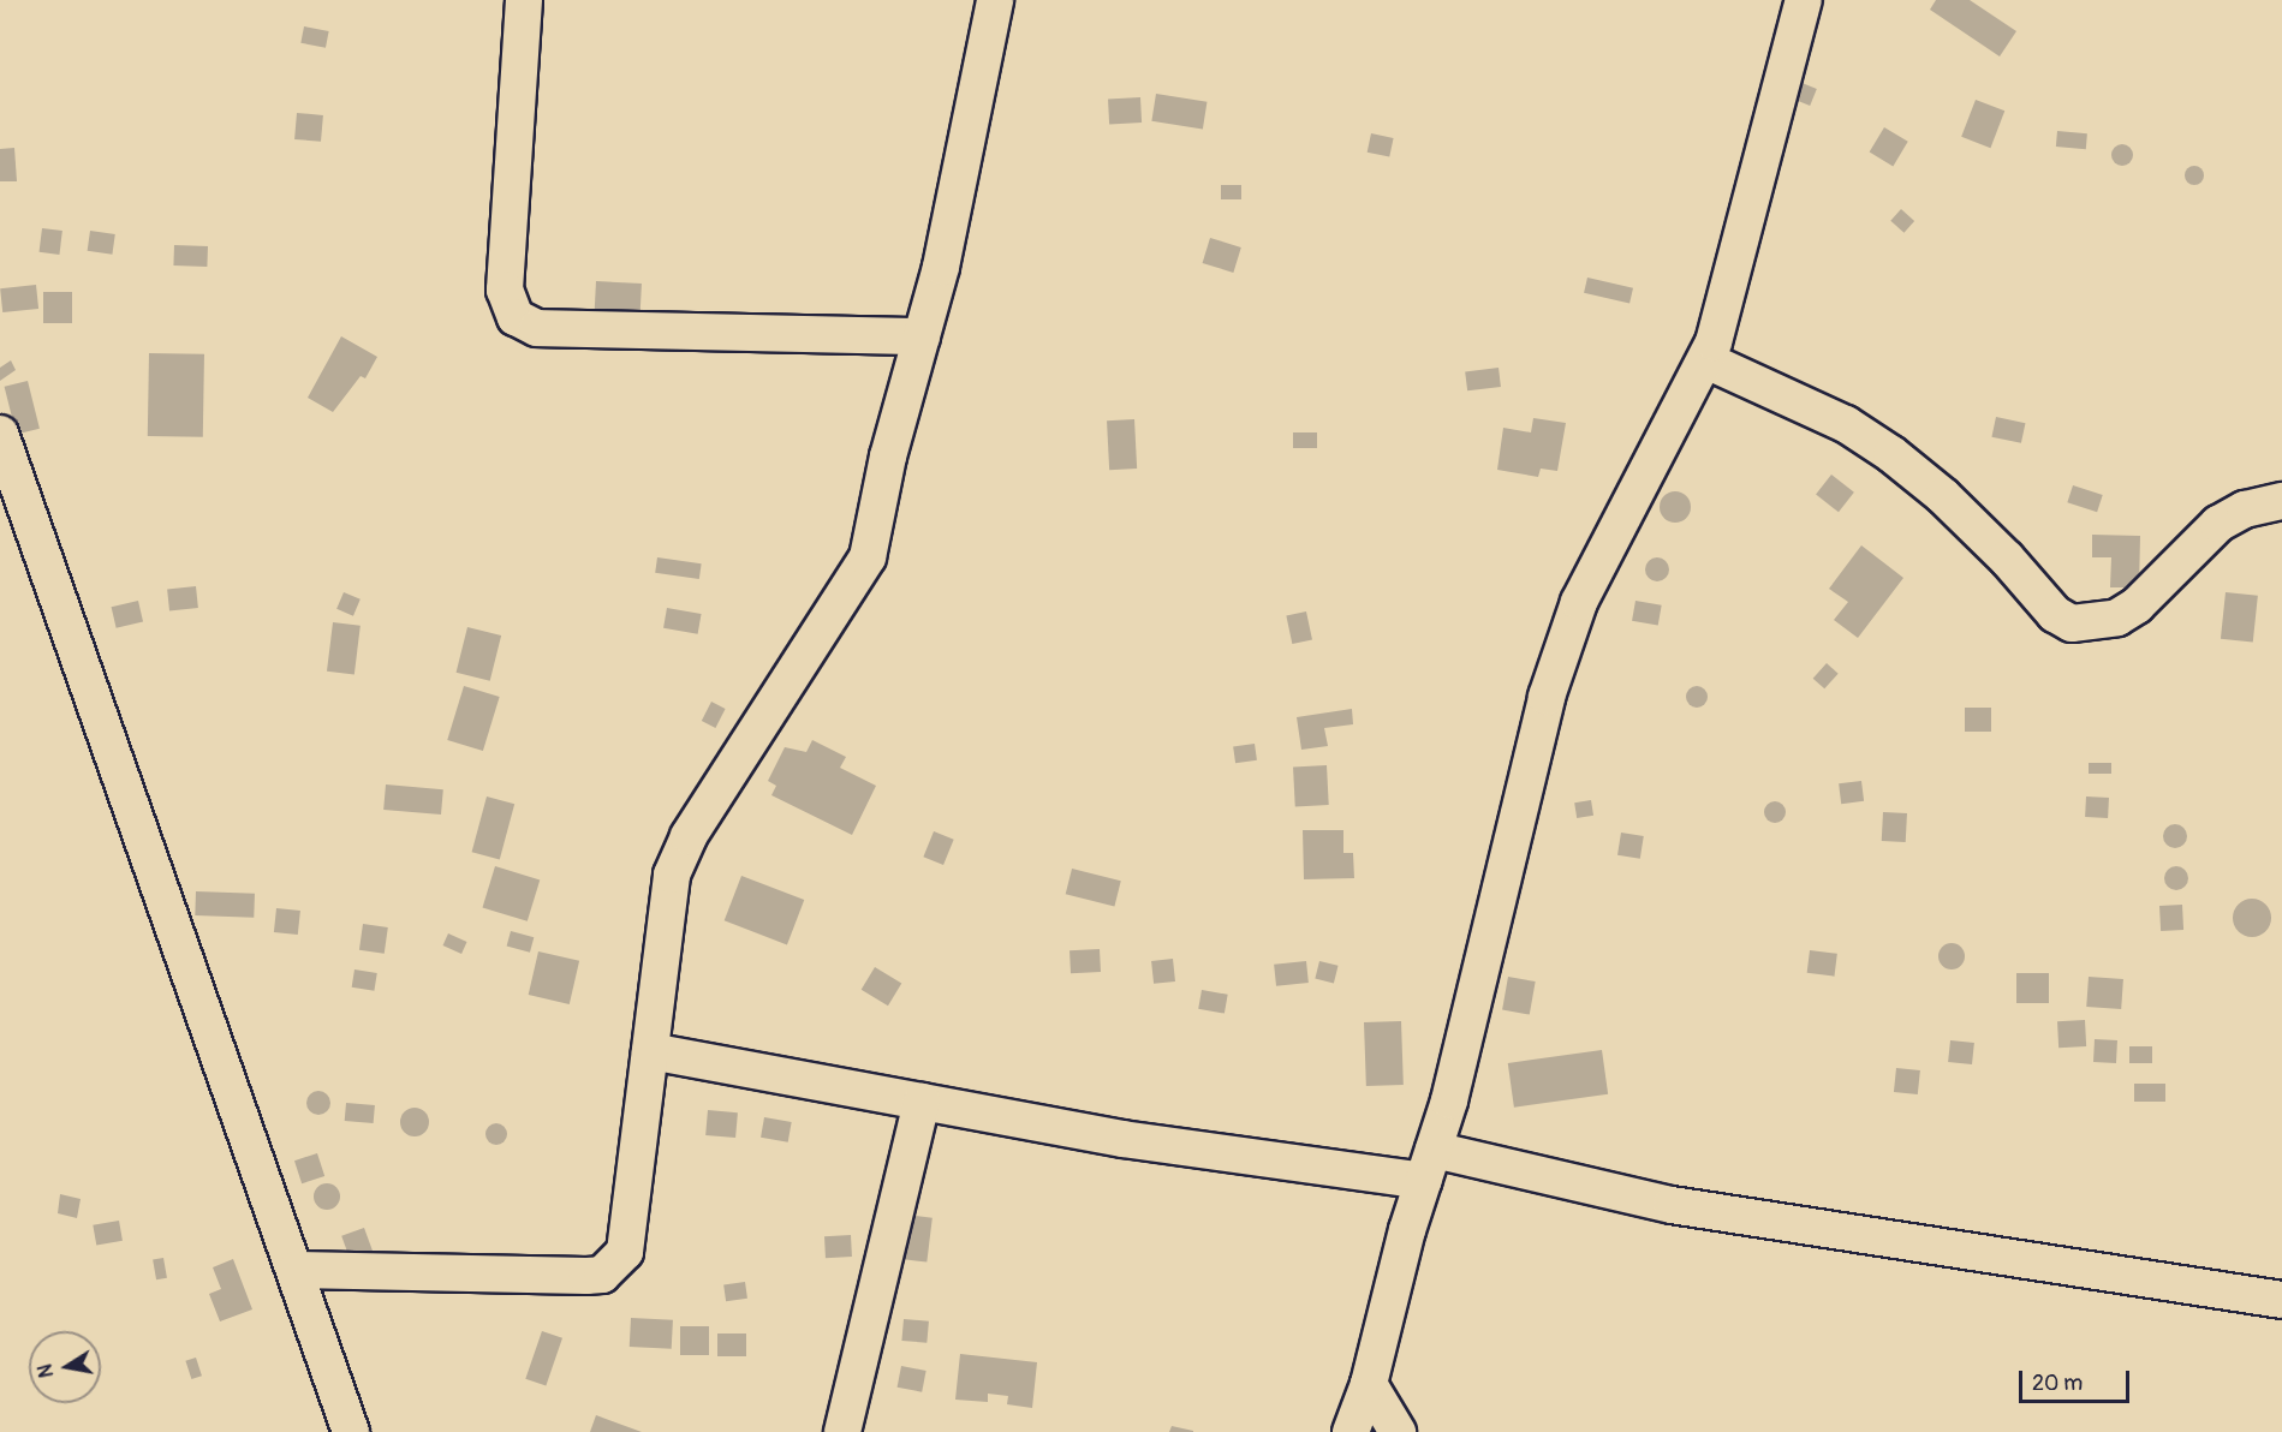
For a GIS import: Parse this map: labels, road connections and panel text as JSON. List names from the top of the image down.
{
  "scale_bar": "20 m",
  "north": "left"
}
